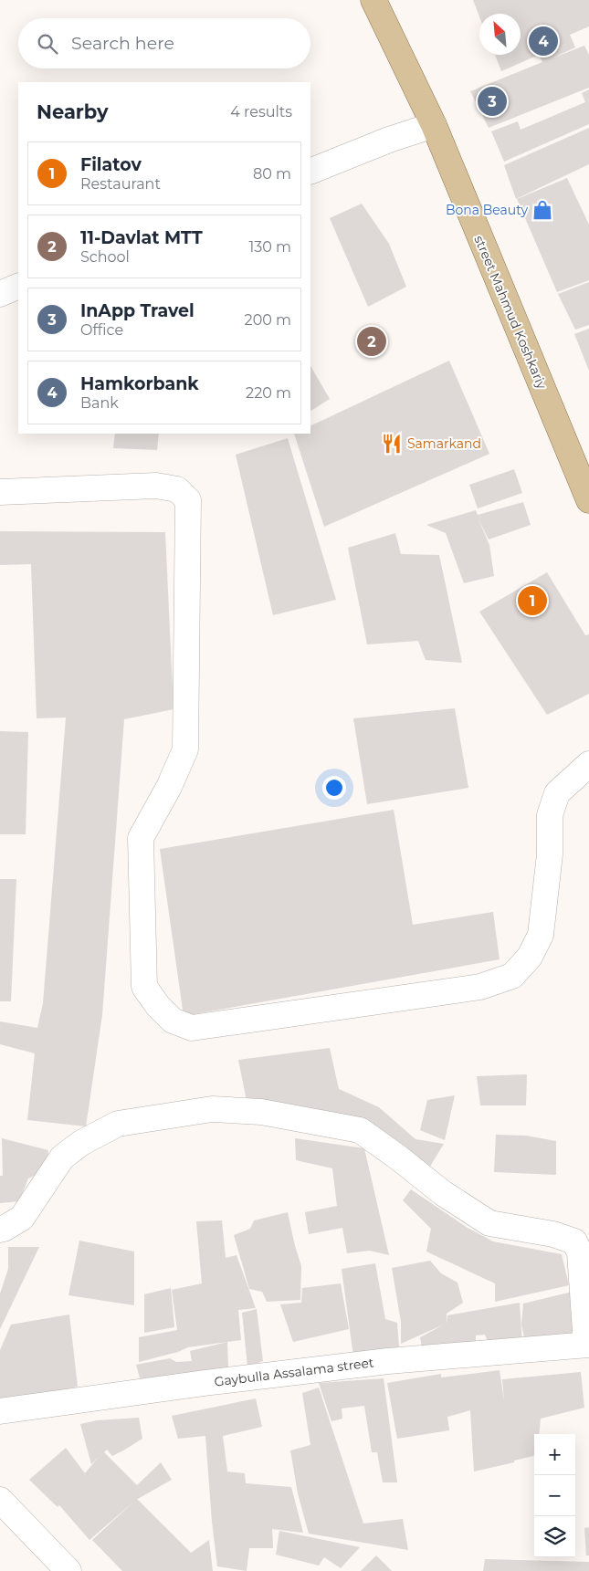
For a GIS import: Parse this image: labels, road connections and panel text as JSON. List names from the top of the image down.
{
  "streets": {
    "main road": ["street Mahmud Koshkariy"],
    "street": ["Gaybulla Assalama street"]
  },
  "places": {
    "shop": ["Bona Beauty"],
    "restaurant": ["Samarkand"]
  },
  "north": "top left",
  "page": {
    "search": "Search here",
    "pins": [
      "4",
      "3",
      "2",
      "1"
    ],
    "heading": ["Nearby", "4 results"],
    "list": [
      {
        "mark": "1",
        "name": "Filatov",
        "note": "Restaurant",
        "value": "80 m"
      },
      {
        "mark": "2",
        "name": "11-Davlat MTT",
        "note": "School",
        "value": "130 m"
      },
      {
        "mark": "3",
        "name": "InApp Travel",
        "note": "Office",
        "value": "200 m"
      },
      {
        "mark": "4",
        "name": "Hamkorbank",
        "note": "Bank",
        "value": "220 m"
      }
    ],
    "map_buttons": ["+", "−"]
  }
}
